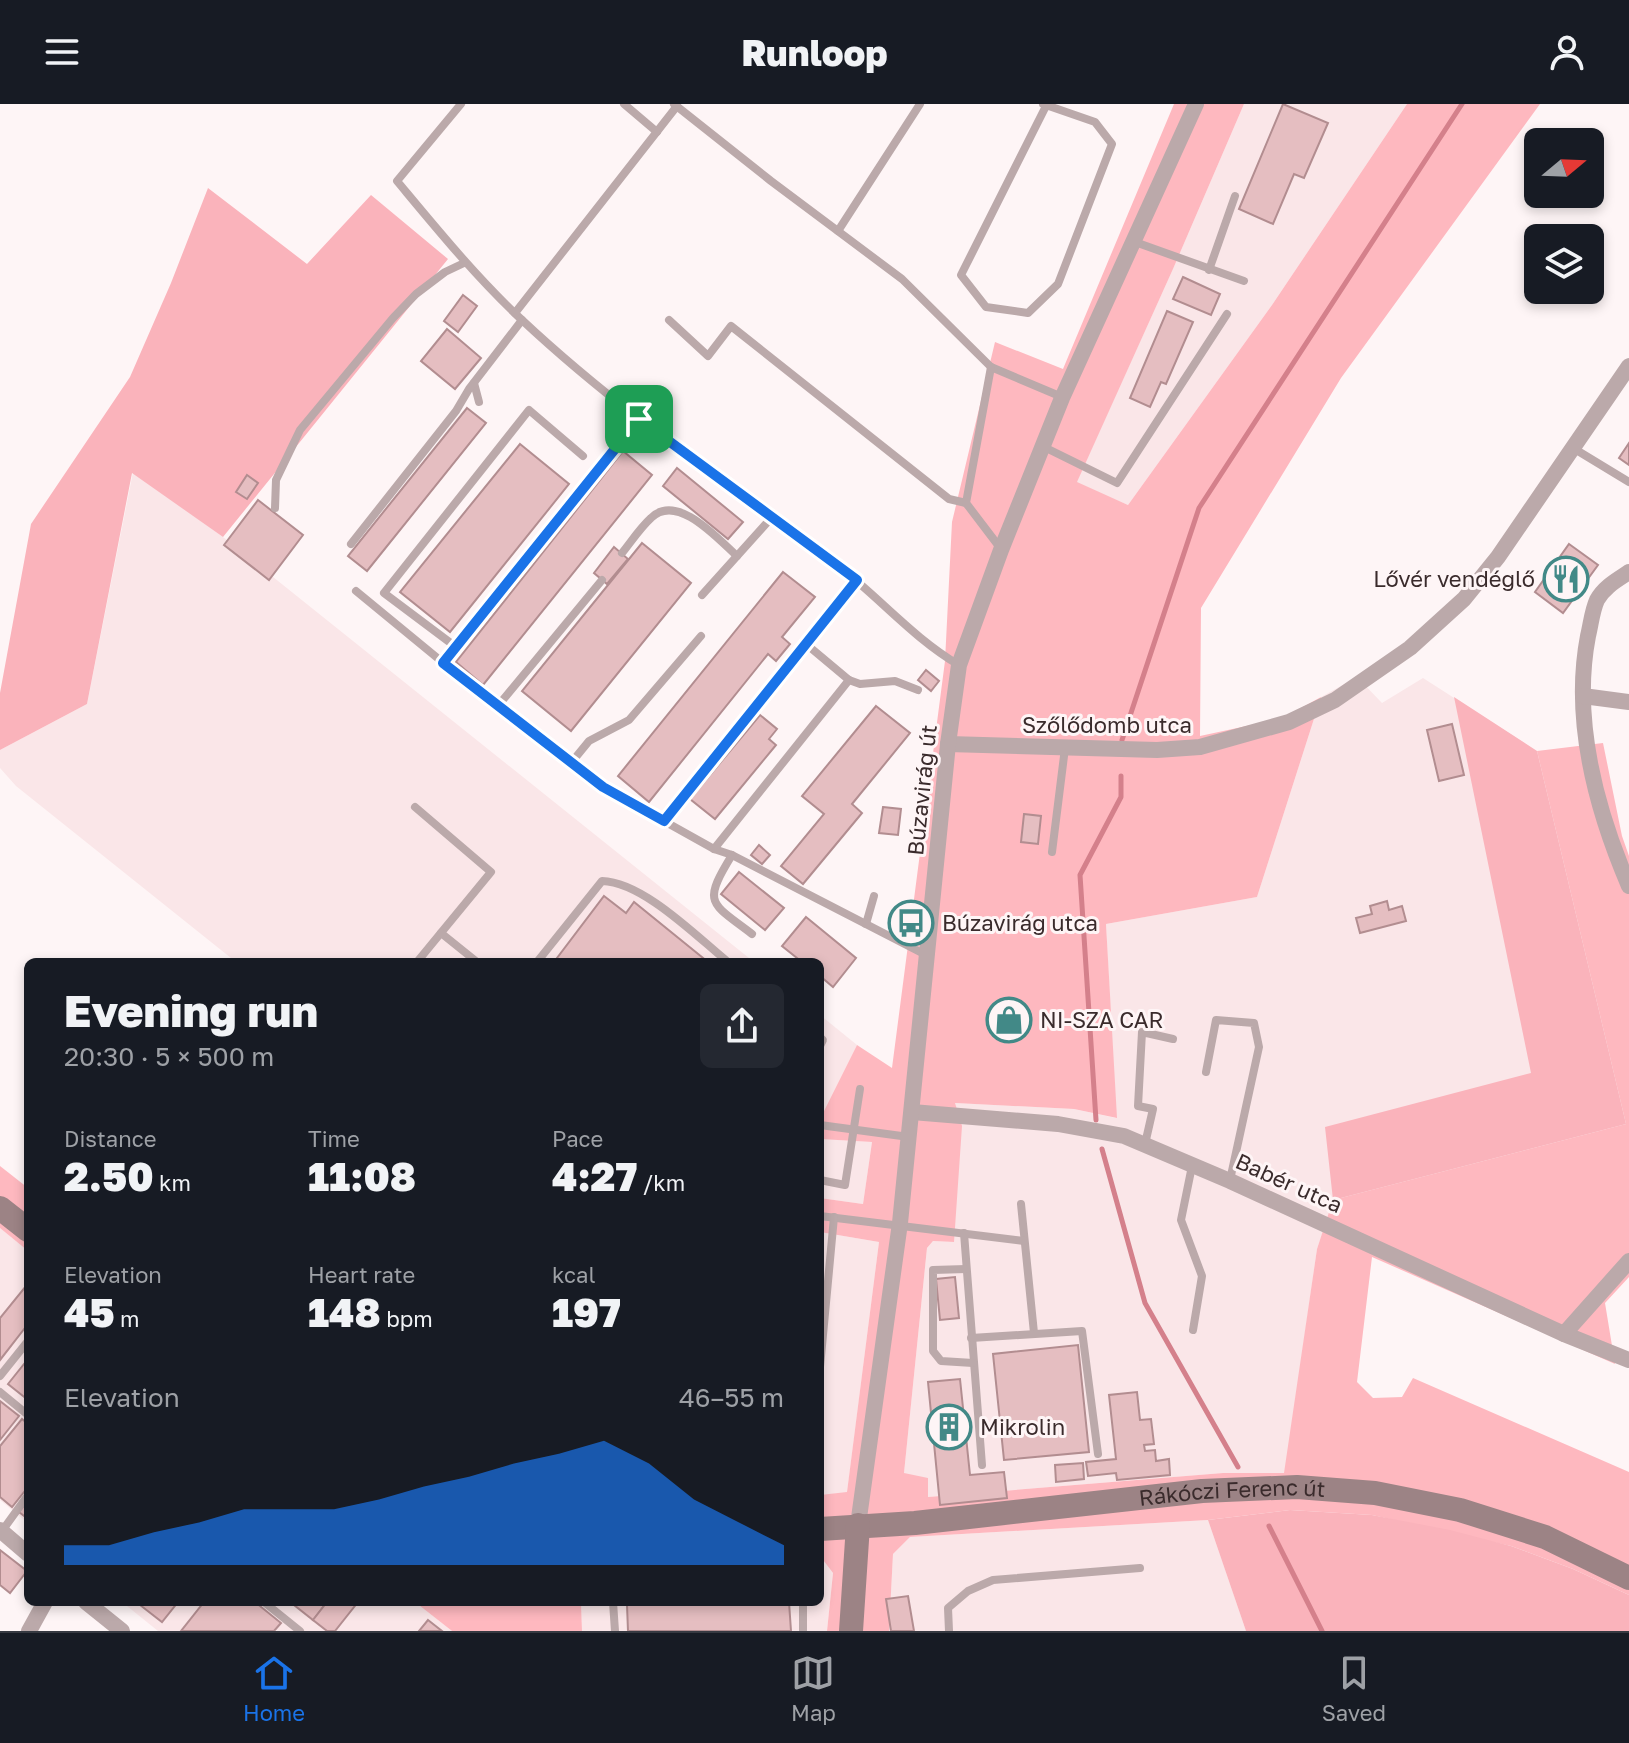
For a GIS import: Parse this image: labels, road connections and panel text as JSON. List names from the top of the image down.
{
  "streets": {
    "main road": ["Rákóczi Ferenc út"],
    "street": ["Szőlődomb utca", "Búzavirág út", "Babér utca"]
  },
  "crossings": [
    ["Szőlődomb utca", "Búzavirág út"],
    ["Búzavirág út", "Babér utca"],
    ["Búzavirág út", "Rákóczi Ferenc út"]
  ],
  "places": {
    "restaurant": ["Lővér vendéglő"],
    "bus stop": ["Búzavirág utca"],
    "shop": ["NI-SZA CAR"],
    "building": ["Mikrolin"]
  },
  "north": "right",
  "page": {
    "header": "Runloop",
    "heading": ["Evening run", "20:30 · 5 × 500 m"],
    "stats": [
      ["Distance", "2.50 km"],
      ["Time", "11:08"],
      ["Pace", "4:27 /km"],
      ["Elevation", "45 m"],
      ["Heart rate", "148 bpm"],
      ["kcal", "197"]
    ],
    "chart": ["Elevation", "46–55 m"],
    "tabs": ["Home", "Map", "Saved"]
  }
}
